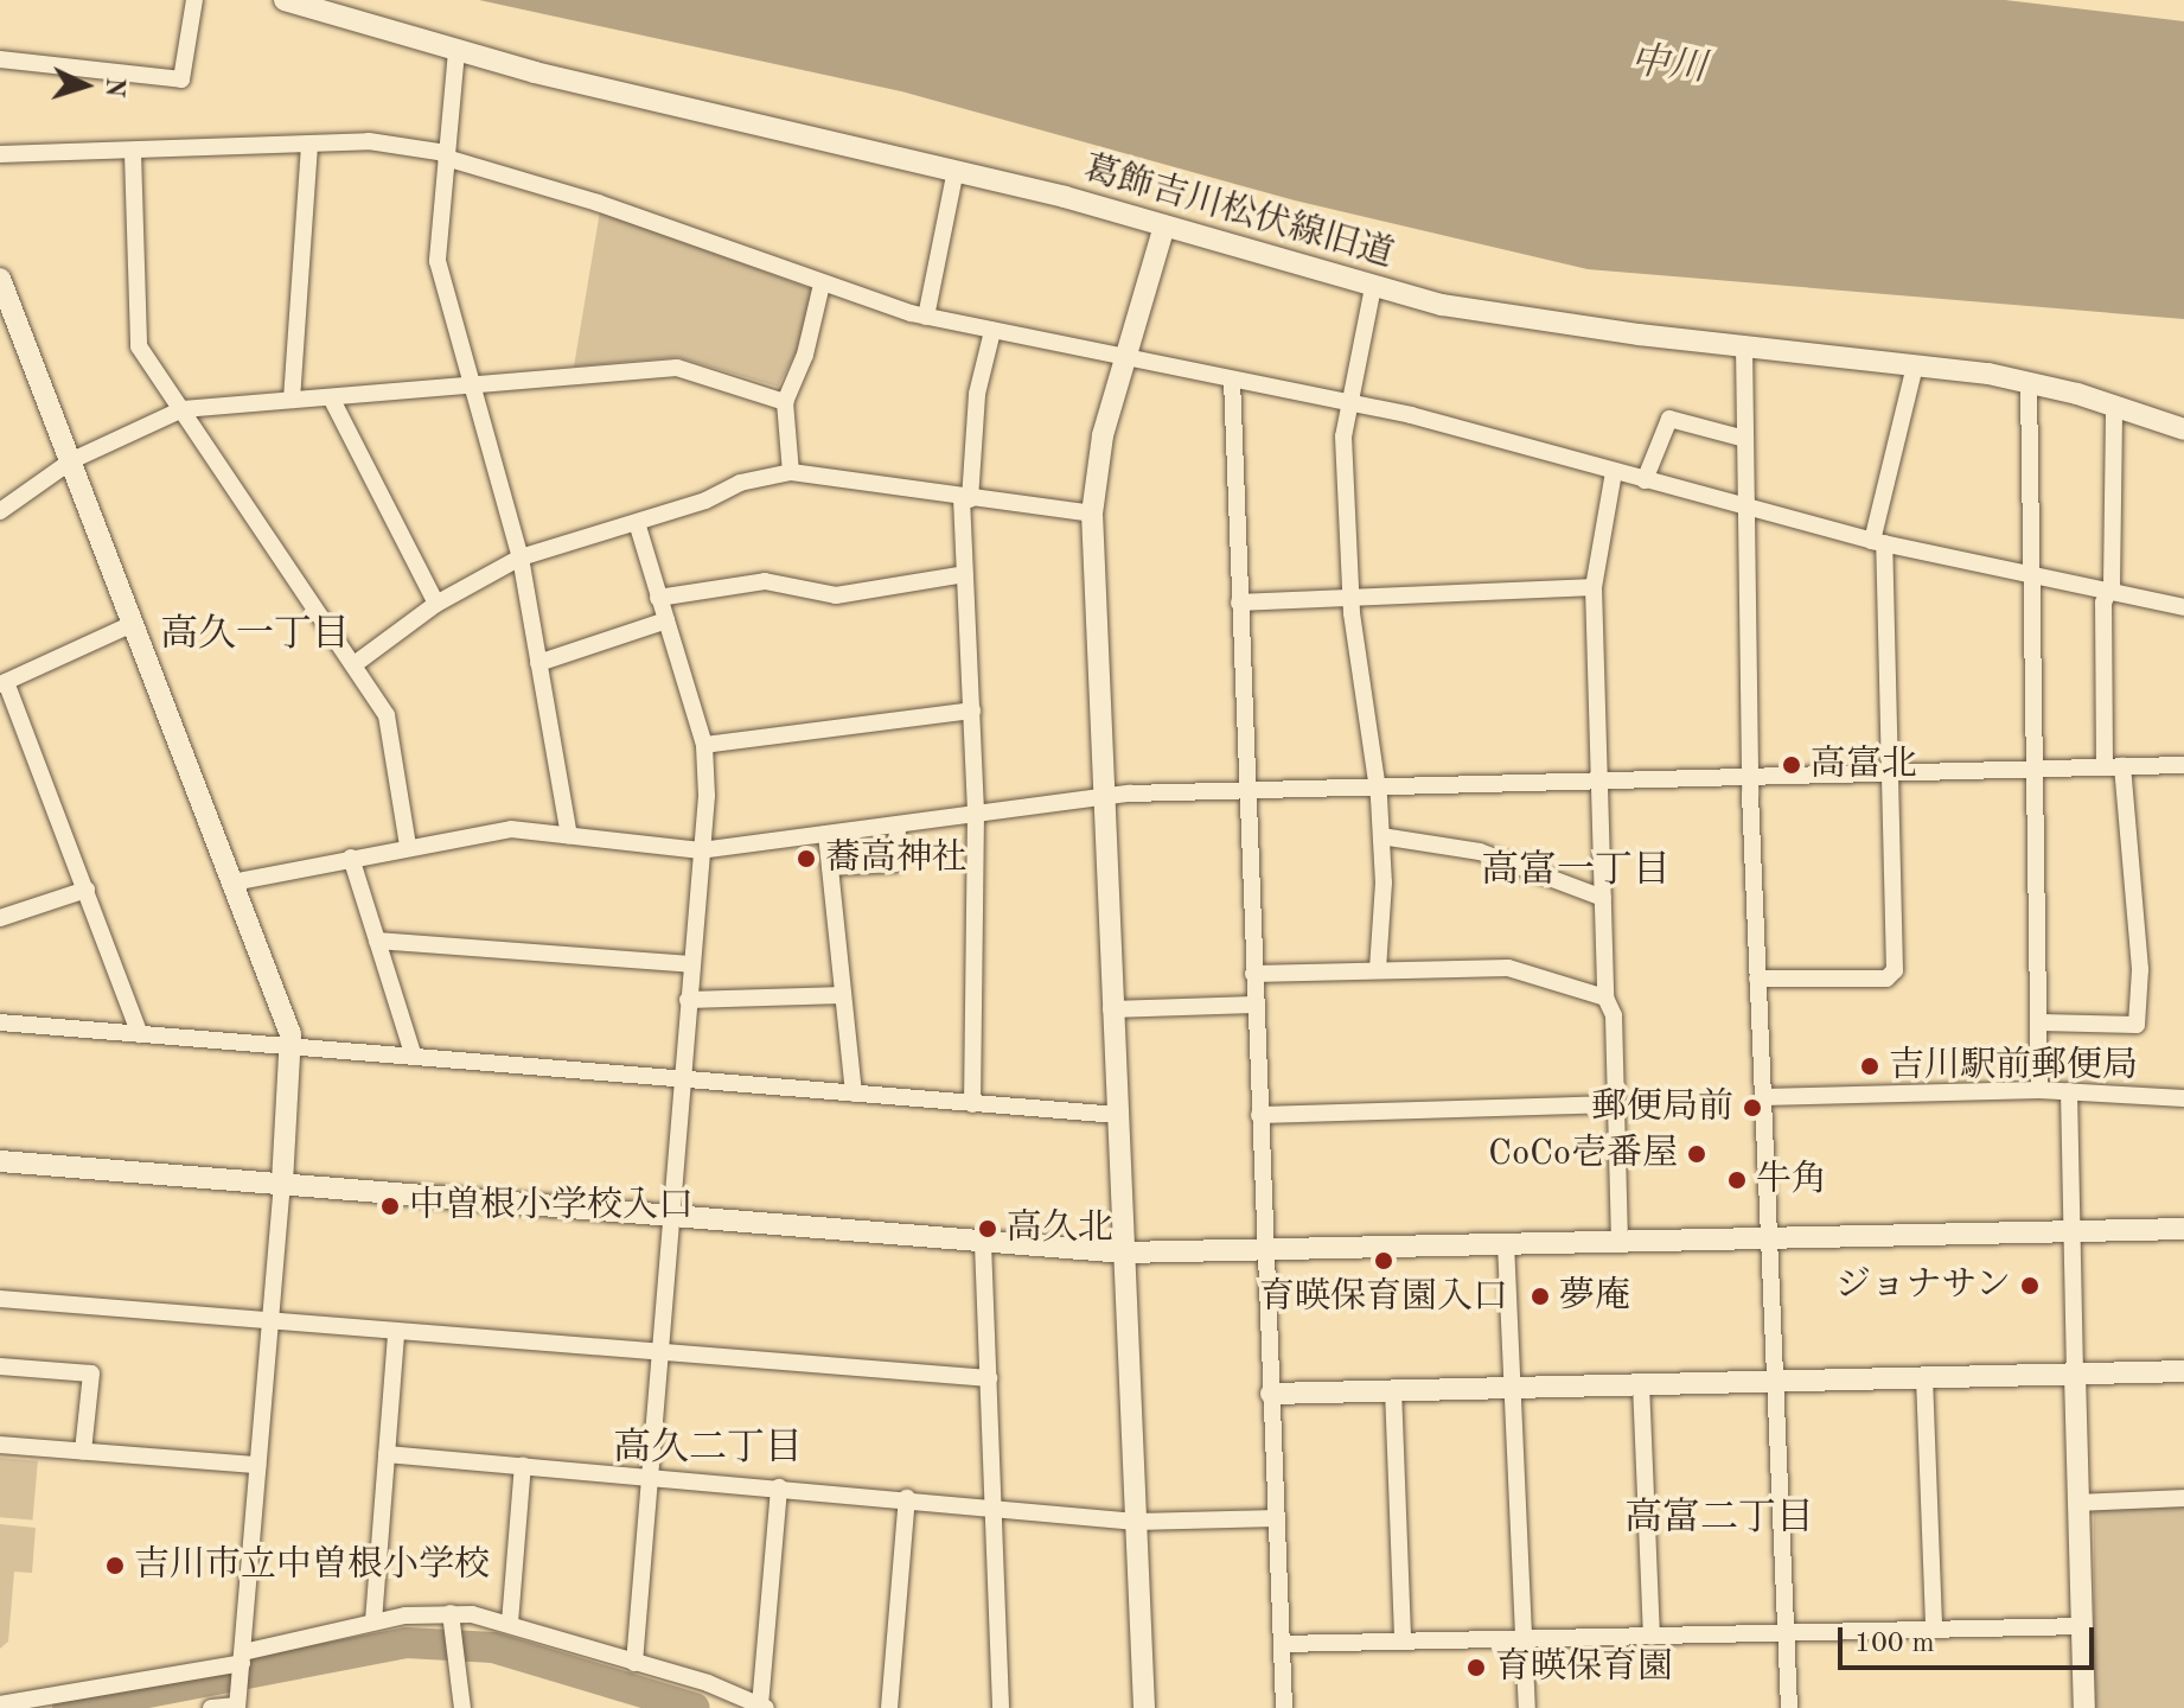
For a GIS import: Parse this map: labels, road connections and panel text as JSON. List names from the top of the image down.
{
  "streets": {
    "street": ["葛飾吉川松伏線旧道"]
  },
  "districts": [
    "高久一丁目",
    "高富一丁目",
    "高久二丁目",
    "高富二丁目"
  ],
  "water": ["中川"],
  "places": [
    "高富北",
    "蕎高神社",
    "吉川駅前郵便局",
    "郵便局前",
    "CoCo壱番屋",
    "牛角",
    "中曽根小学校入口",
    "高久北",
    "育暎保育園入口",
    "ジョナサン",
    "夢庵",
    "吉川市立中曽根小学校",
    "育暎保育園"
  ],
  "scale_bar": "100 m",
  "north": "right"
}
